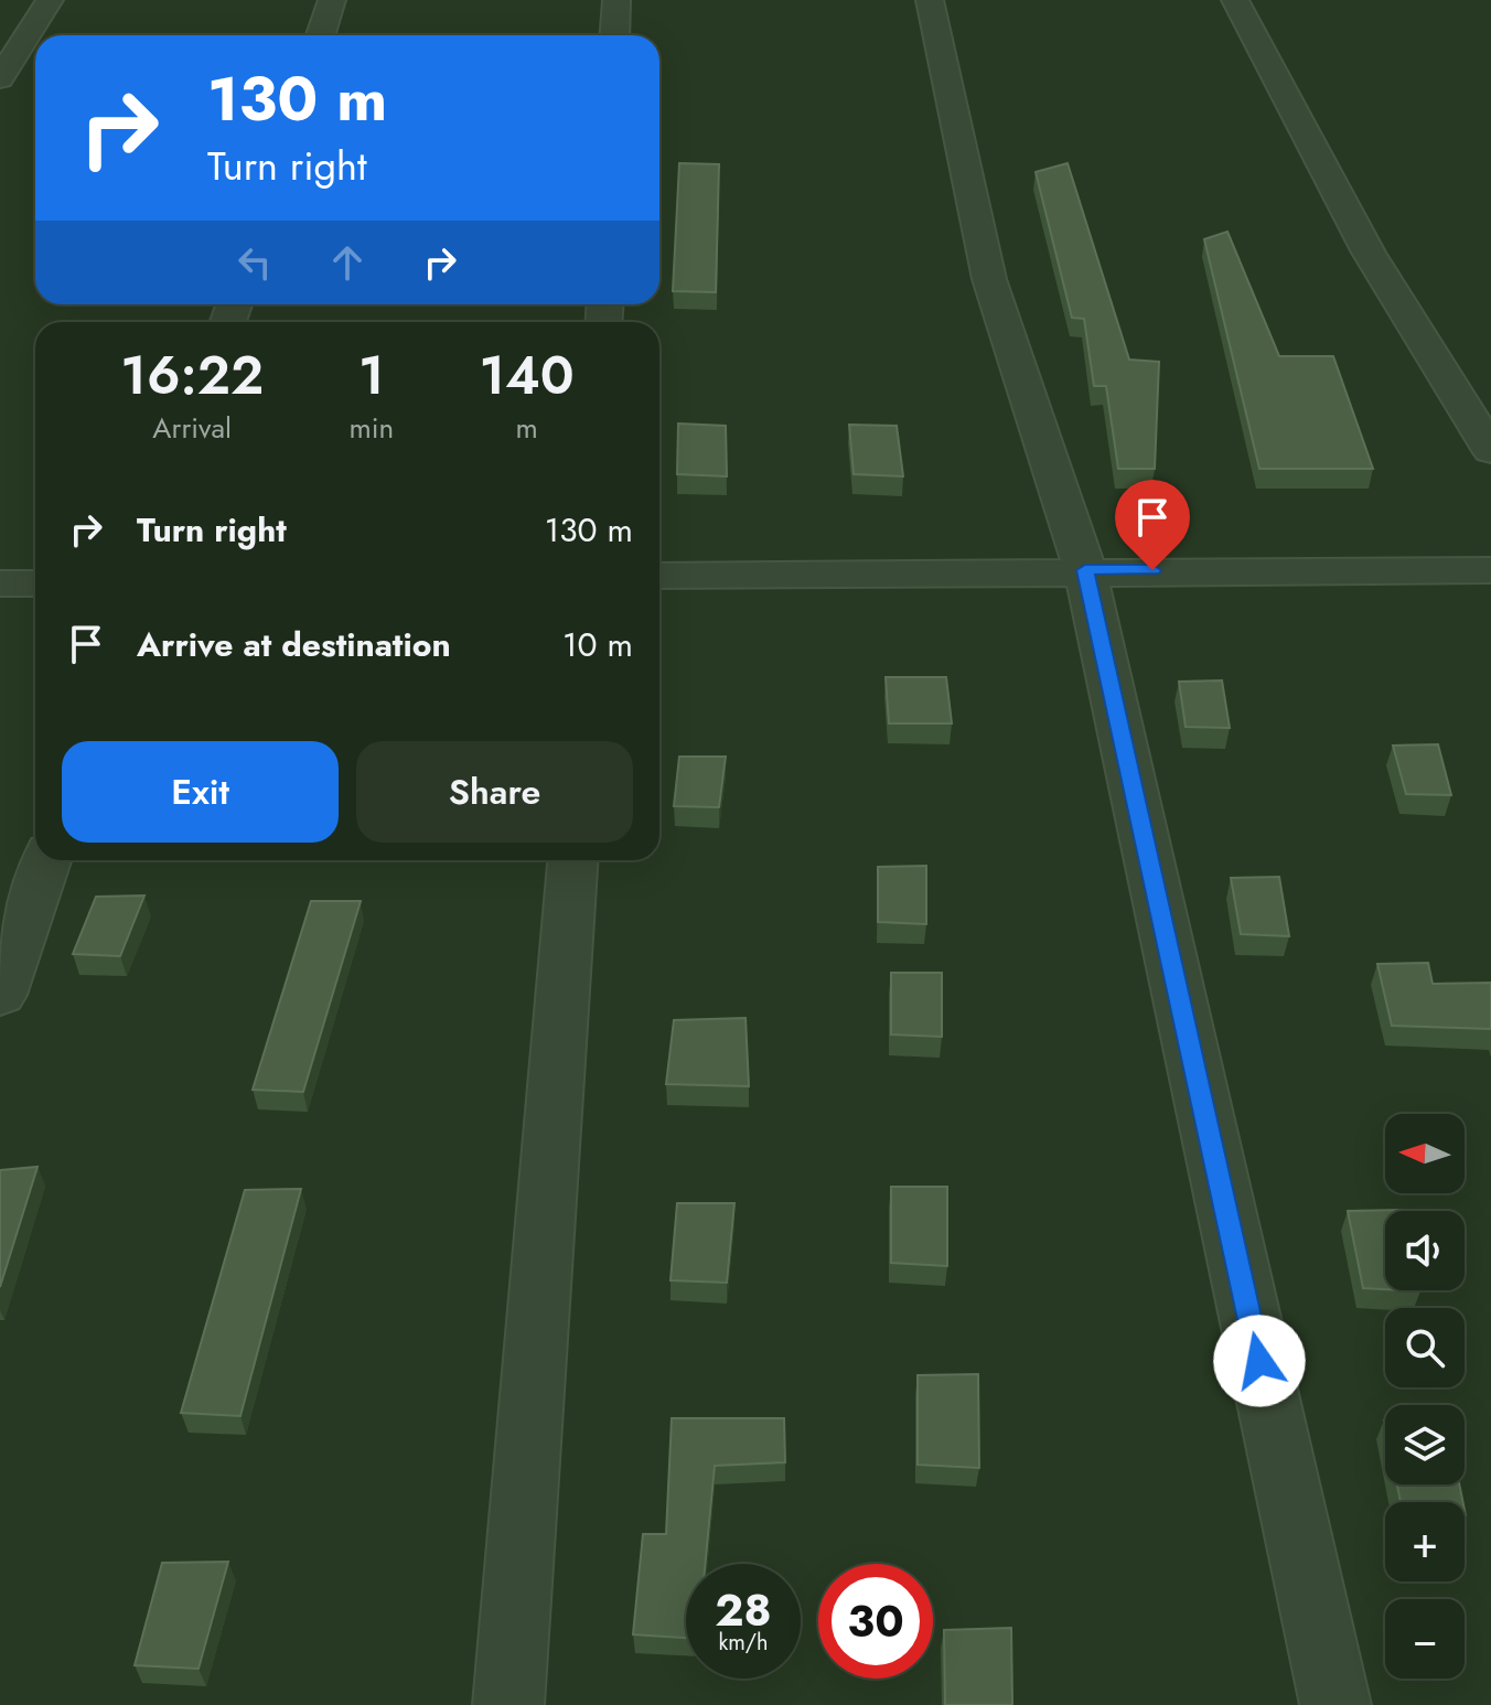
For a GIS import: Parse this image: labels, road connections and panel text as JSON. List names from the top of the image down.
{
  "north": "left",
  "page": {
    "turn": ["130 m", "Turn right"],
    "eta": [
      "16:22",
      "Arrival",
      "1",
      "min",
      "140",
      "m"
    ],
    "list": [
      {
        "name": "Turn right",
        "value": "130 m"
      },
      {
        "name": "Arrive at destination",
        "value": "10 m"
      }
    ],
    "buttons": ["Exit", "Share"],
    "map_buttons": ["+", "−"],
    "speed": "28 km/h",
    "limit": "30"
  }
}
